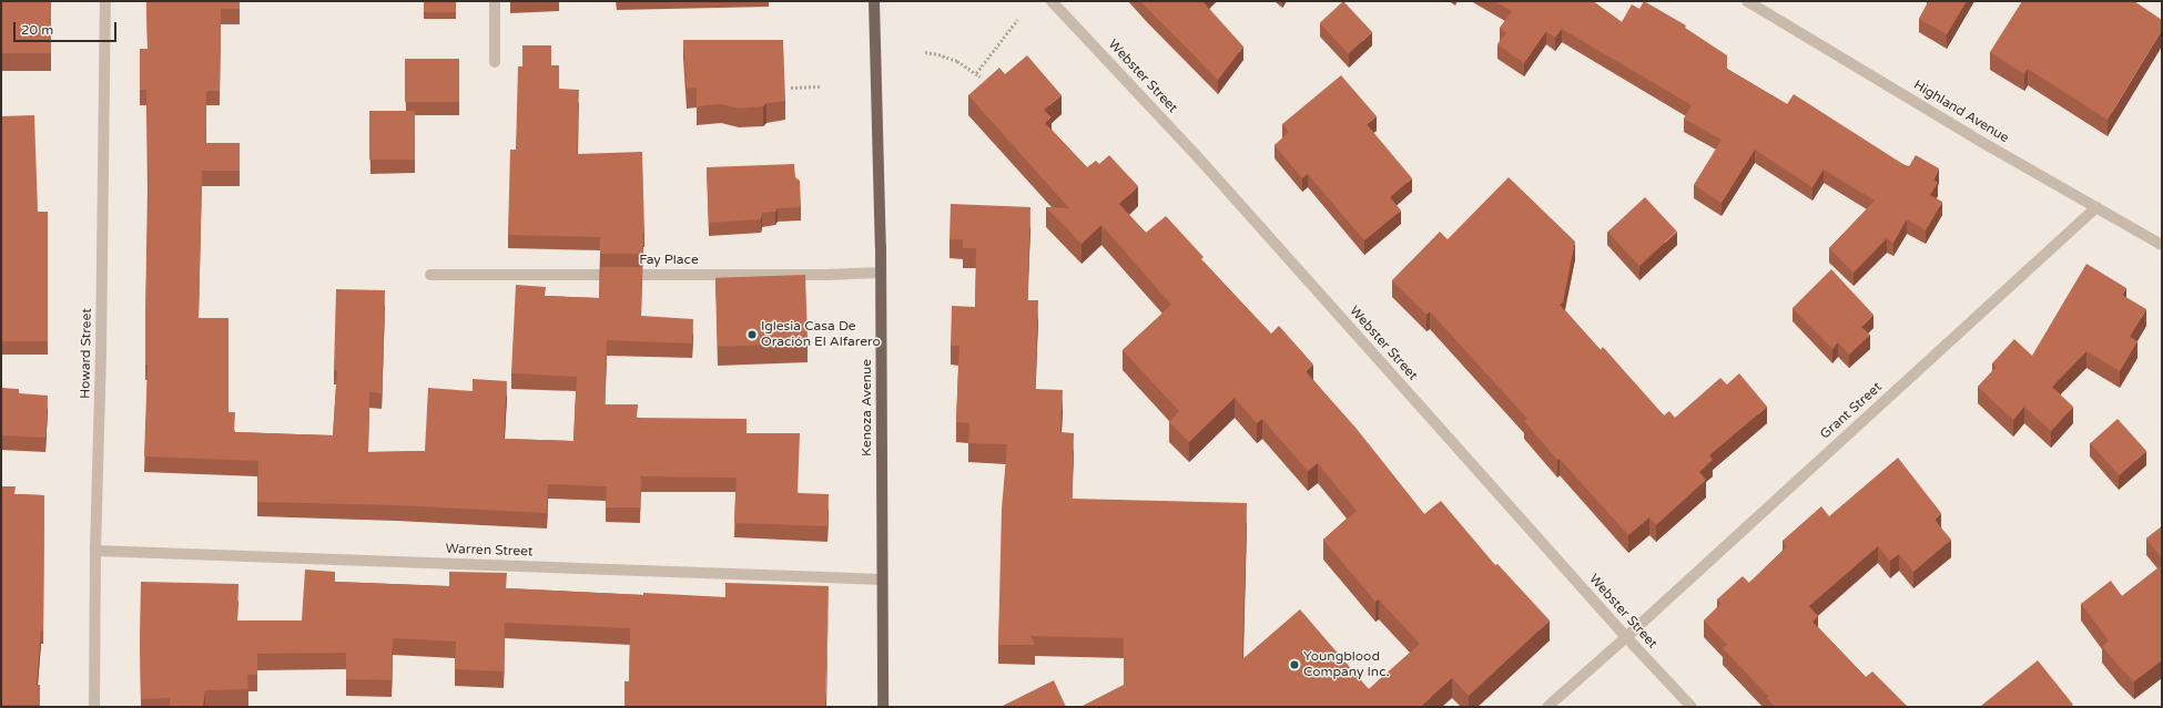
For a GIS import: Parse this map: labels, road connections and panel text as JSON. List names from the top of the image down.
{
  "streets": {
    "main road": ["Kenoza Avenue"],
    "street": [
      "Webster Street",
      "Highland Avenue",
      "Fay Place",
      "Howard Street",
      "Grant Street",
      "Warren Street"
    ]
  },
  "crossings": [
    ["Webster Street", "Grant Street"],
    ["Highland Avenue", "Grant Street"],
    ["Fay Place", "Kenoza Avenue"],
    ["Howard Street", "Warren Street"],
    ["Kenoza Avenue", "Warren Street"]
  ],
  "places": ["Iglesia Casa De Oración El Alfarero", "Youngblood Company Inc."],
  "scale_bar": "20 m"
}
